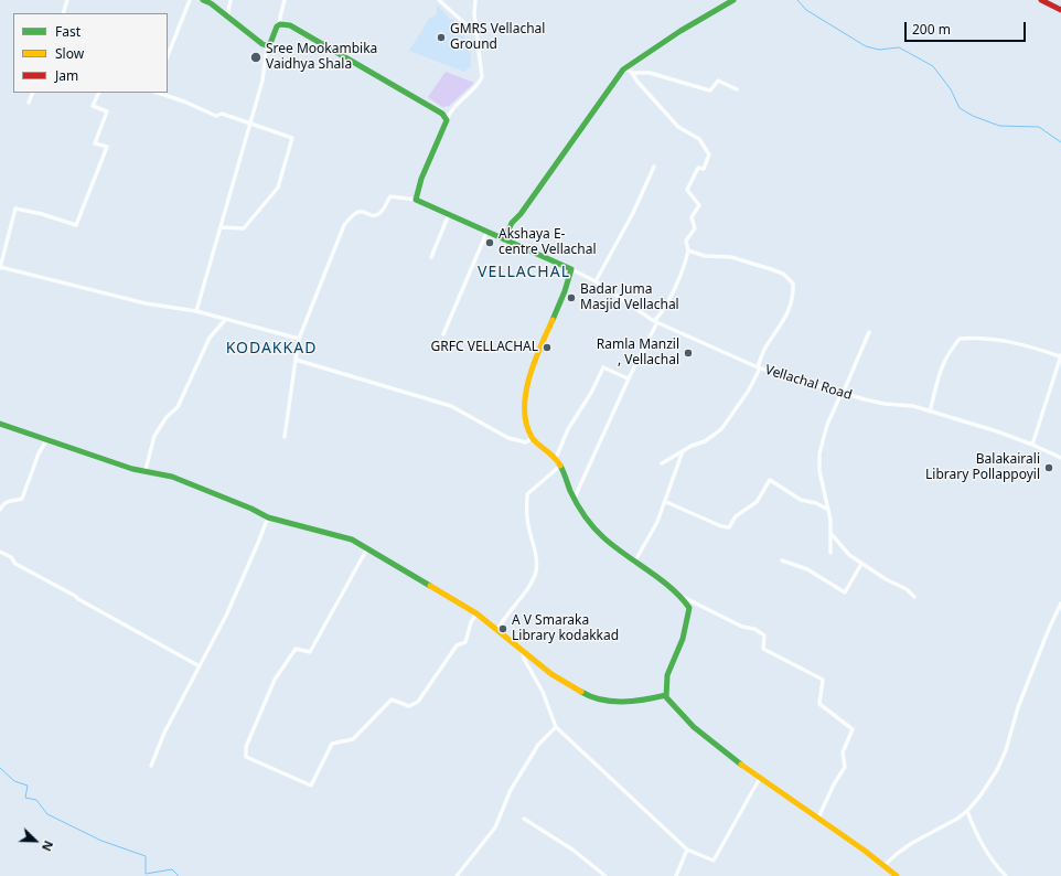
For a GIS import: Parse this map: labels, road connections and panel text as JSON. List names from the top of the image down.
{
  "streets": {
    "street": ["Vellachal Road"]
  },
  "districts": ["VELLACHAL", "KODAKKAD"],
  "places": [
    "GMRS Vellachal Ground",
    "Sree Mookambika Vaidhya Shala",
    "Akshaya E- centre Vellachal",
    "Badar Juma Masjid Vellachal",
    "GRFC VELLACHAL",
    "Ramla Manzil , Vellachal",
    "Balakairali Library Pollappoyil",
    "A V Smaraka Library kodakkad"
  ],
  "legend": ["Fast", "Slow", "Jam"],
  "scale_bar": "200 m",
  "north": "bottom right"
}
